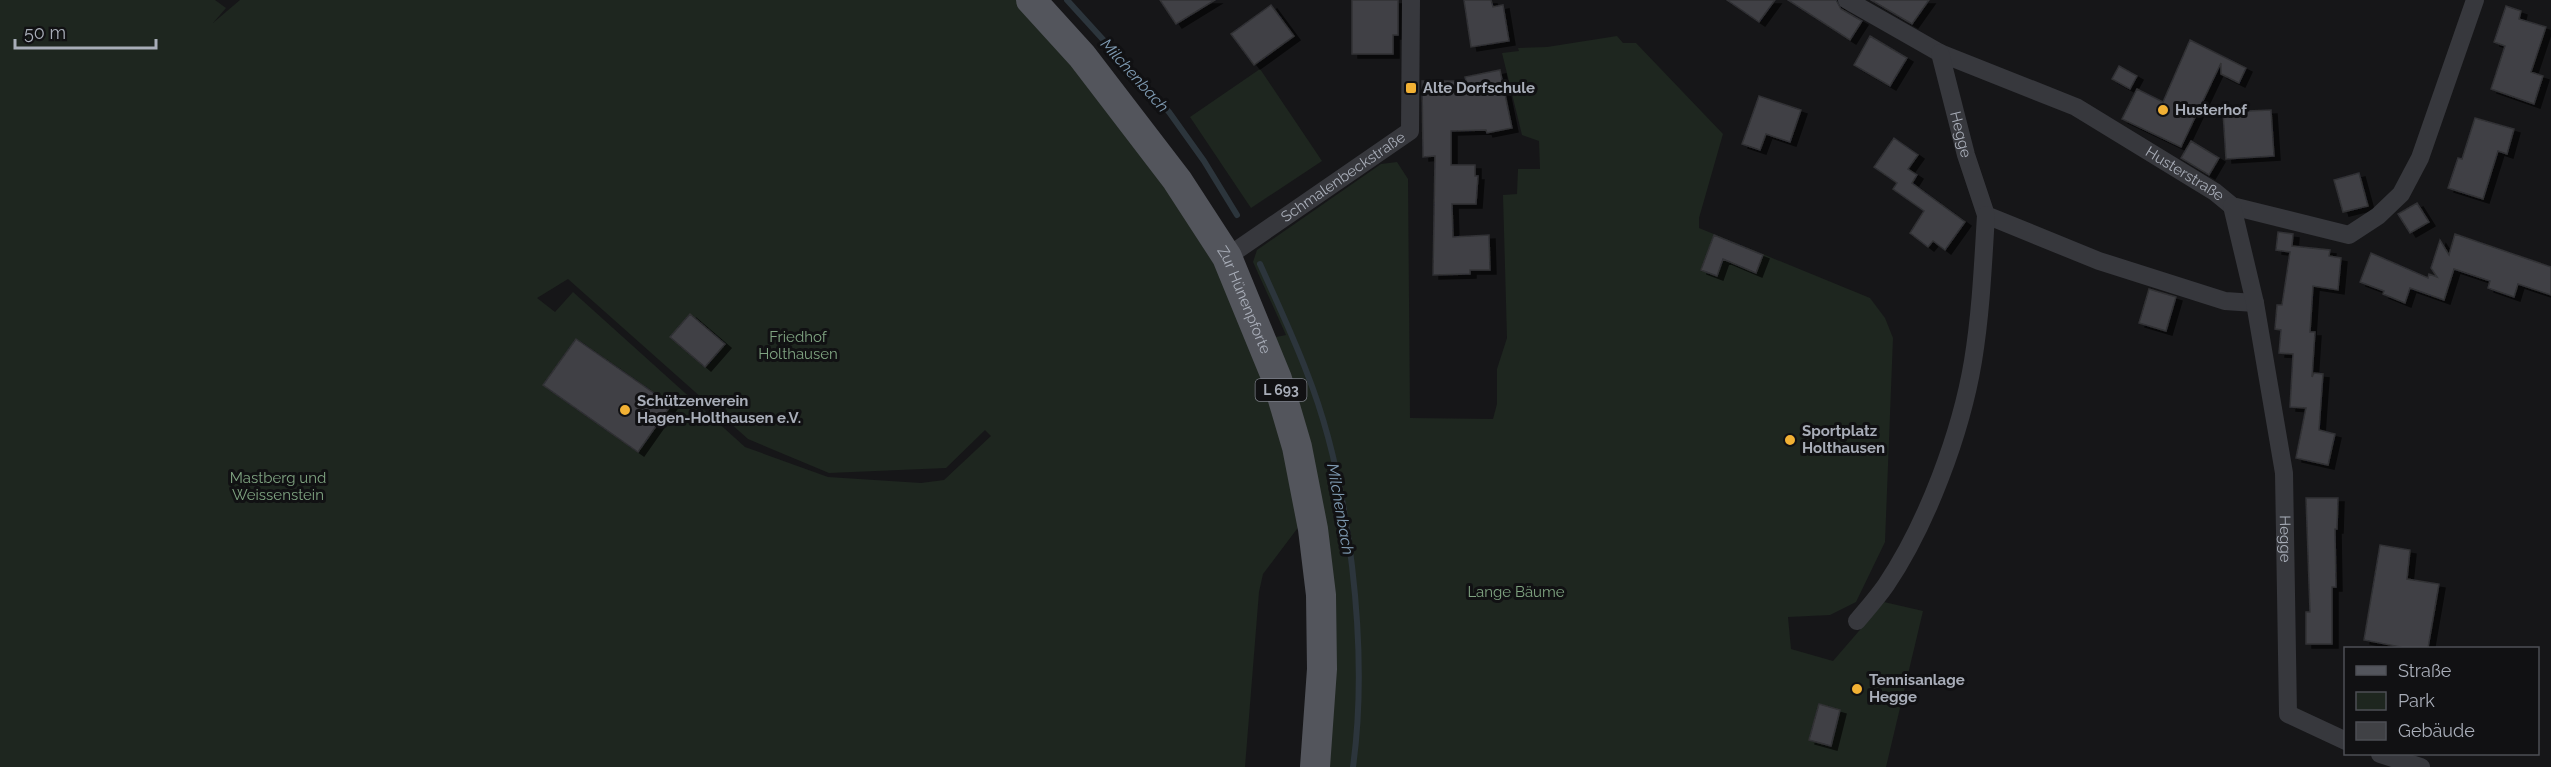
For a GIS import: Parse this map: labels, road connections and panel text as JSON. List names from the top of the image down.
{
  "streets": {
    "main road": ["Zur Hünenpforte", "L 693"],
    "street": ["Hegge", "Husterstraße", "Schmalenbeckstraße"]
  },
  "crossings": [
    ["Hegge", "Husterstraße"],
    ["Schmalenbeckstraße", "Zur Hünenpforte"]
  ],
  "water": ["Milchenbach"],
  "parks": ["Friedhof Holthausen", "Mastberg und Weissenstein", "Lange Bäume"],
  "places": {
    "transit": ["Alte Dorfschule"],
    "other": [
      "Husterhof",
      "Schützenverein Hagen-Holthausen e.V.",
      "Sportplatz Holthausen",
      "Tennisanlage Hegge"
    ]
  },
  "legend": ["Straße", "Park", "Gebäude"],
  "scale_bar": "50 m"
}
